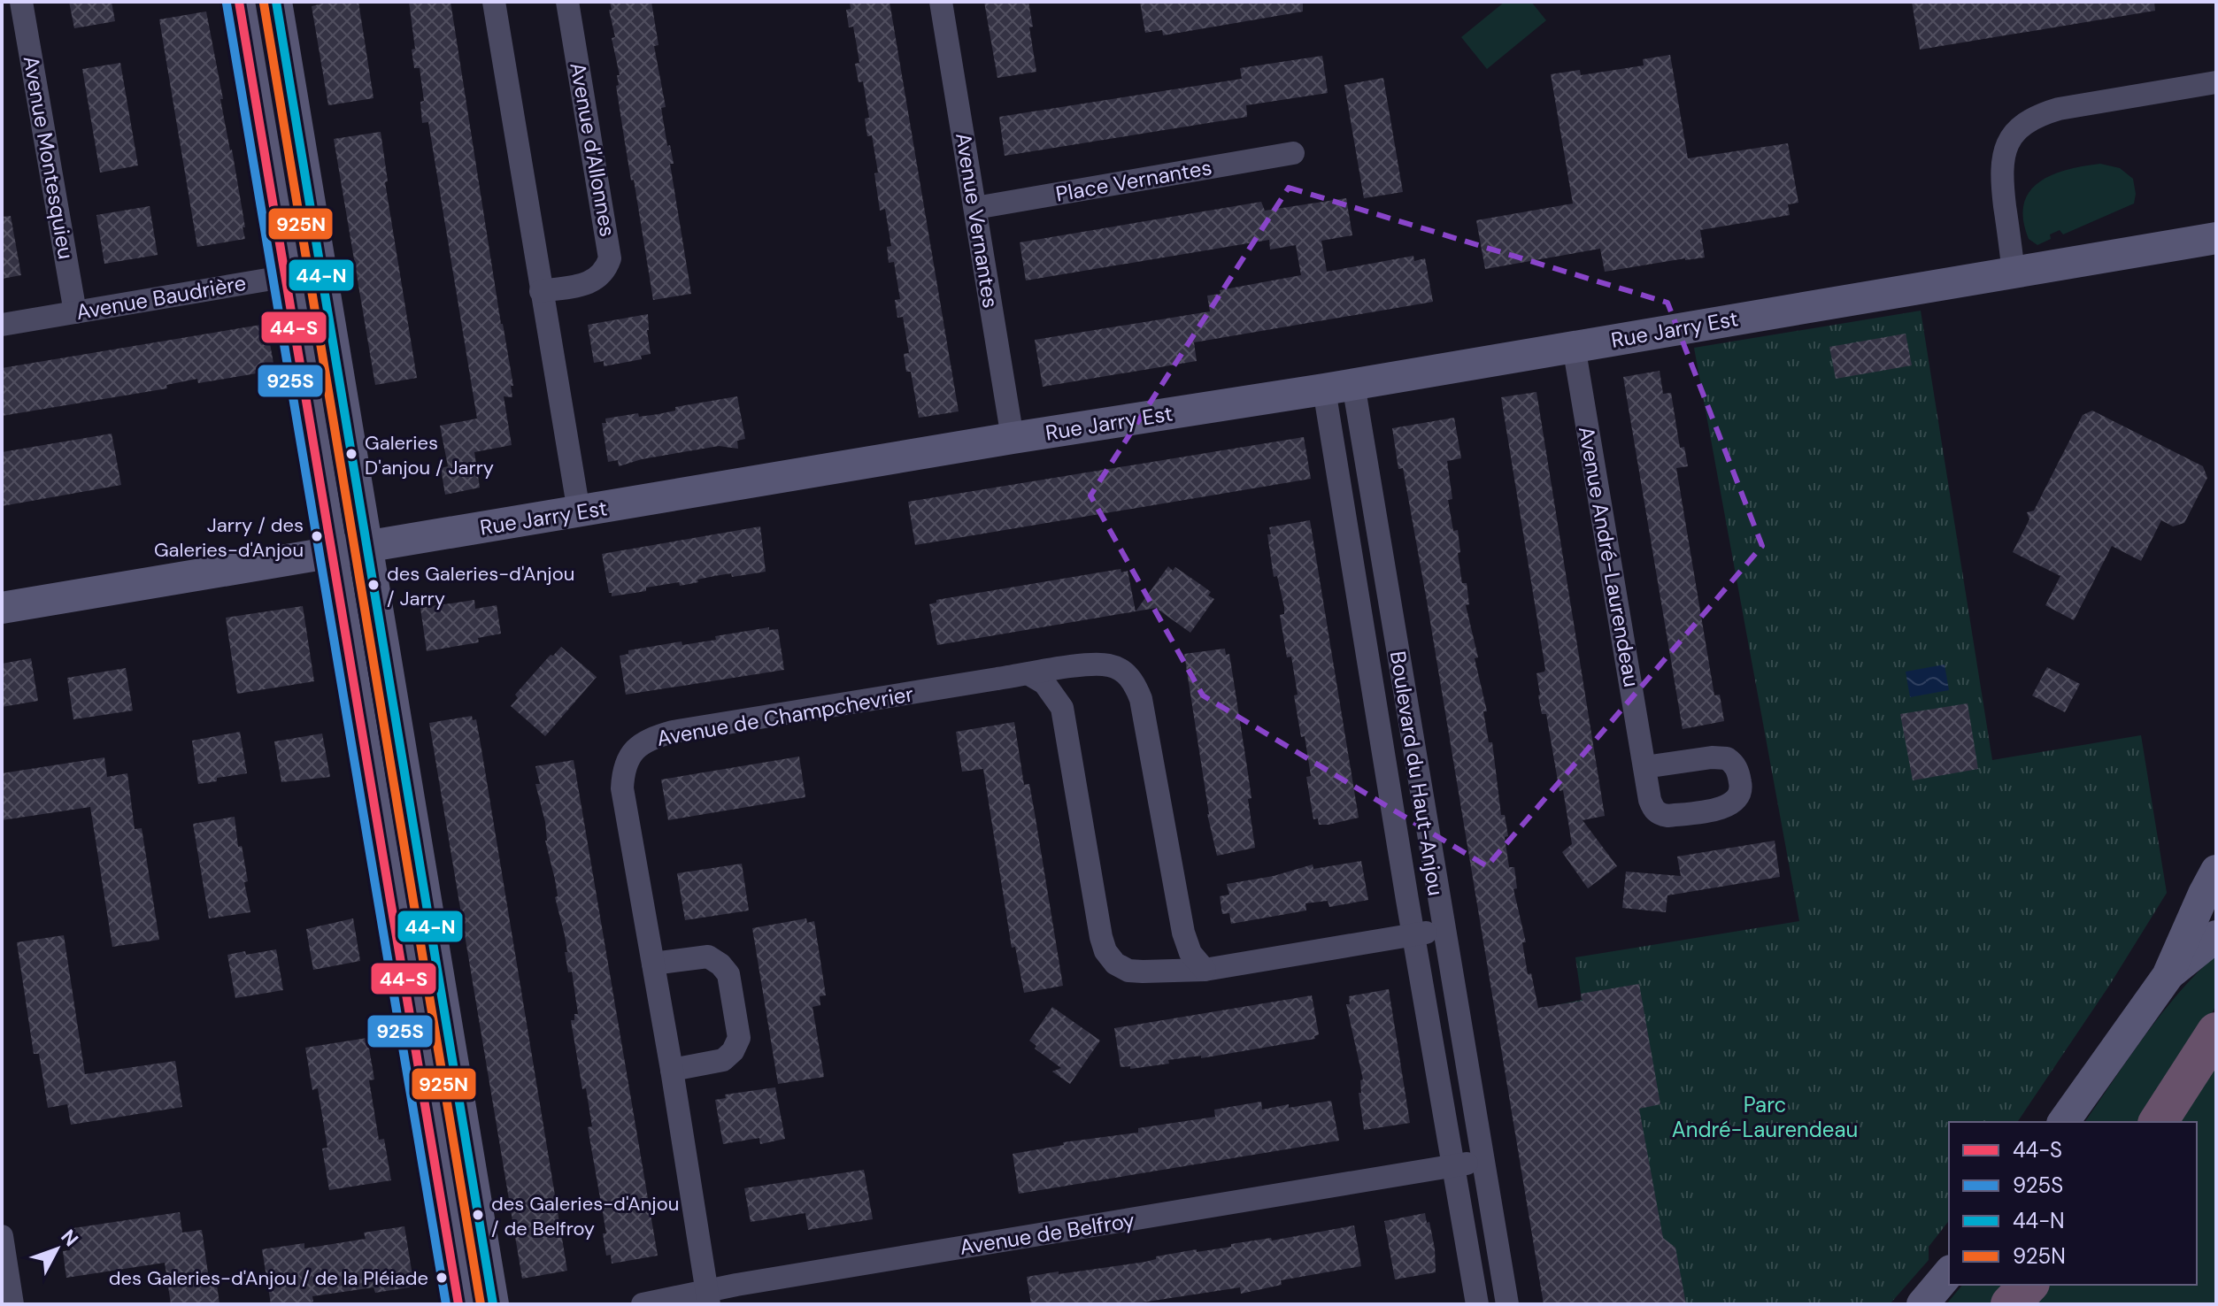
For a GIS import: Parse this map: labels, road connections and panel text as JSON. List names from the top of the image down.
{
  "streets": {
    "street": [
      "Avenue d'Allonnes",
      "Avenue Montesquieu",
      "Place Vernantes",
      "Avenue Vernantes",
      "Avenue Baudrière",
      "Rue Jarry Est",
      "Avenue André-Laurendeau",
      "Avenue de Champchevrier",
      "Boulevard du Haut-Anjou",
      "Avenue de Belfroy"
    ]
  },
  "crossings": [
    ["Avenue Montesquieu", "Avenue Baudrière"],
    ["Place Vernantes", "Avenue Vernantes"],
    ["Avenue Vernantes", "Rue Jarry Est"],
    ["Rue Jarry Est", "Avenue André-Laurendeau"],
    ["Rue Jarry Est", "Boulevard du Haut-Anjou"],
    ["Avenue de Champchevrier", "Avenue de Belfroy"],
    ["Boulevard du Haut-Anjou", "Avenue de Belfroy"]
  ],
  "parks": ["Parc André-Laurendeau"],
  "places": [
    "Galeries D'anjou / Jarry",
    "Jarry / des Galeries-d'Anjou",
    "des Galeries-d'Anjou / Jarry",
    "des Galeries-d'Anjou / de Belfroy",
    "des Galeries-d'Anjou / de la Pléiade"
  ],
  "lines": [
    "transit line 44-S",
    "transit line 44-N",
    "transit line 925S",
    "transit line 925N"
  ],
  "legend": [
    "44-S",
    "925S",
    "44-N",
    "925N"
  ],
  "north": "top right"
}
